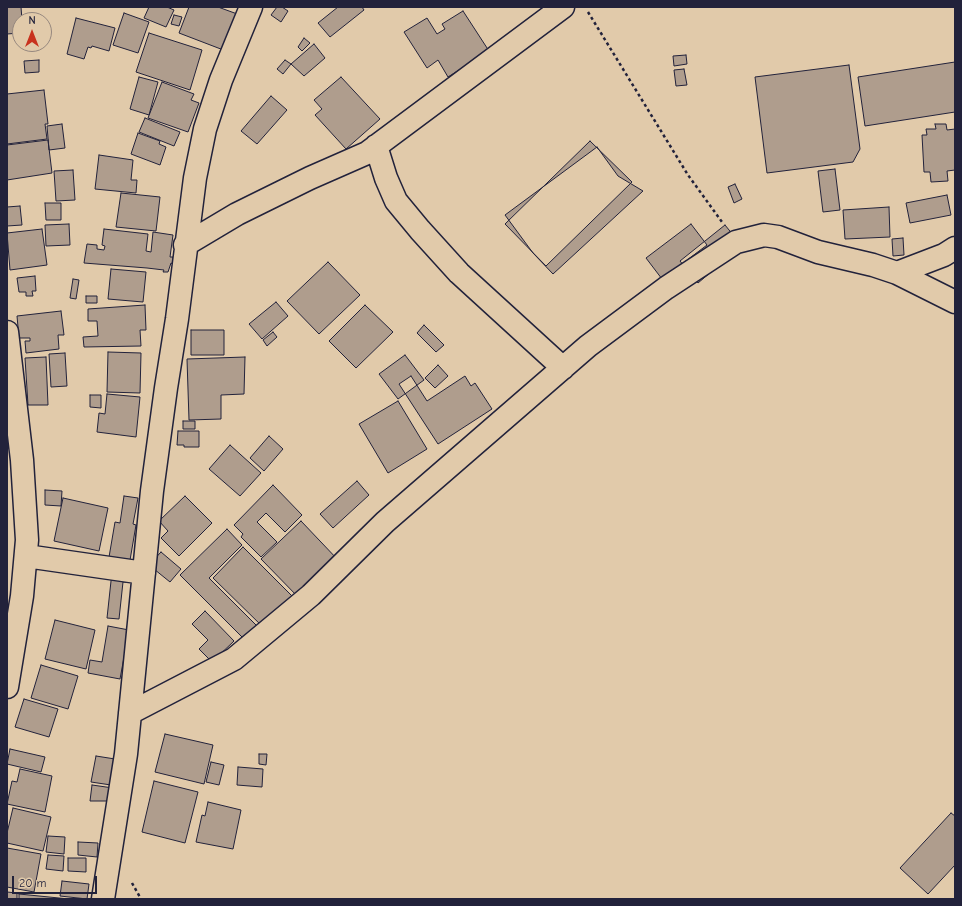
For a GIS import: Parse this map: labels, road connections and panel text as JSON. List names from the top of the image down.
{
  "scale_bar": "20 m",
  "north": "top"
}
